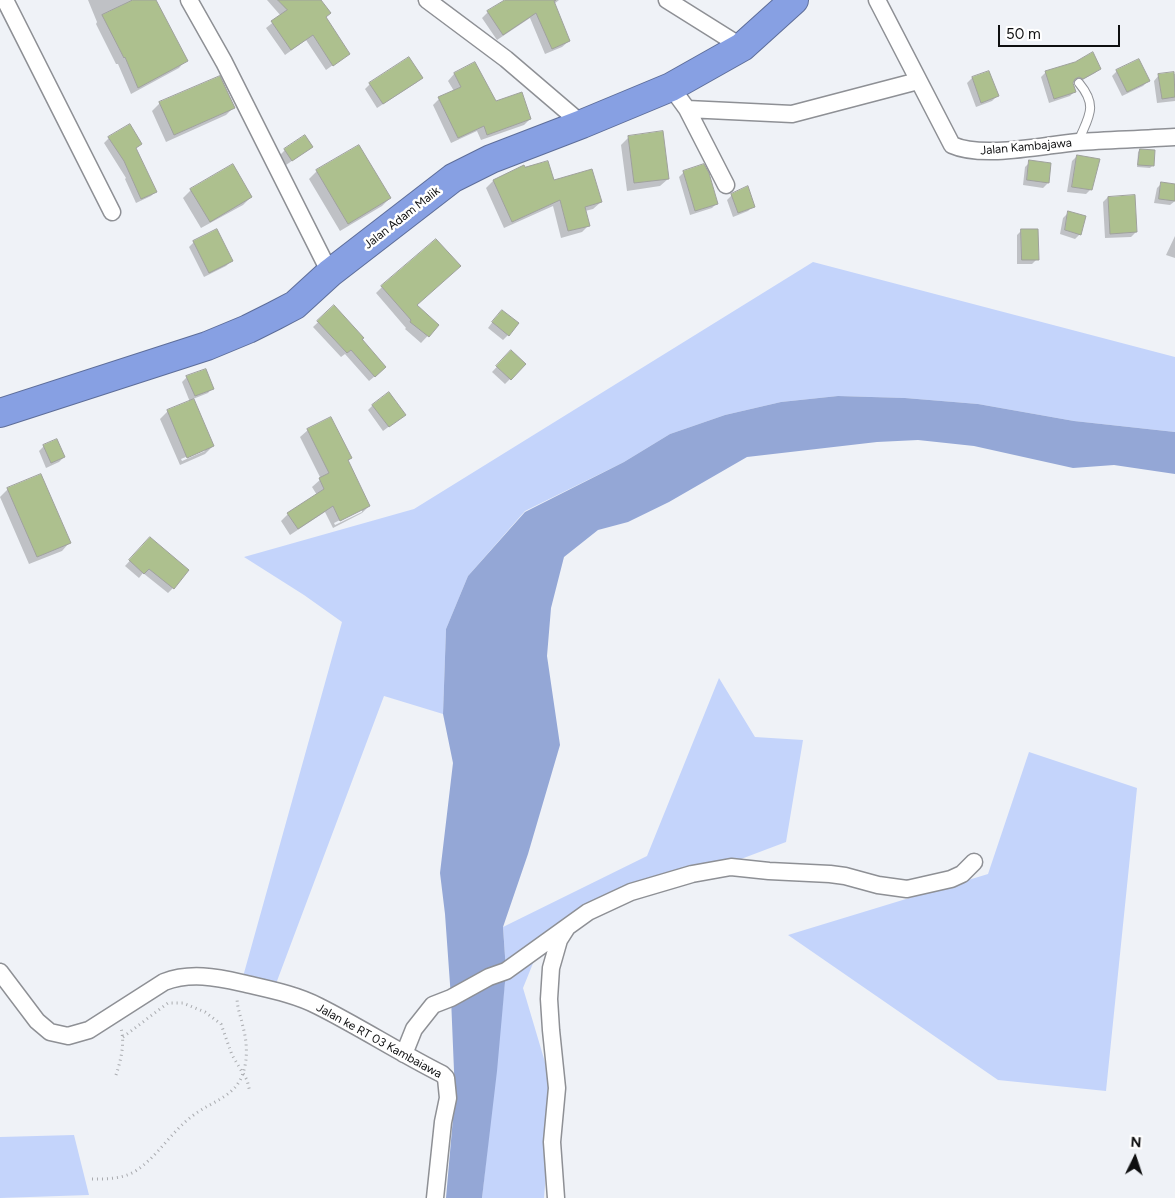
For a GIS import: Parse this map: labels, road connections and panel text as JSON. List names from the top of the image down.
{
  "streets": {
    "highway": ["Jalan Adam Malik"],
    "street": ["Jalan Kambajawa", "Jalan ke RT 03 Kambaiawa"]
  },
  "scale_bar": "50 m",
  "north": "top"
}
